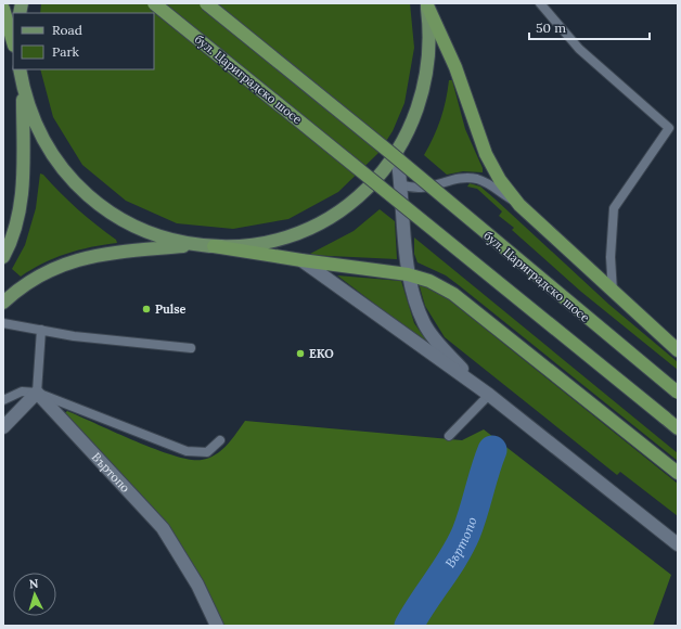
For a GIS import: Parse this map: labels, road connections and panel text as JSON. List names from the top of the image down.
{
  "streets": {
    "highway": ["бул. Цариградско шосе"],
    "street": ["Въртопо"]
  },
  "water": ["Въртопо"],
  "places": ["Pulse", "EKO"],
  "legend": ["Road", "Park"],
  "scale_bar": "50 m",
  "north": "top"
}
